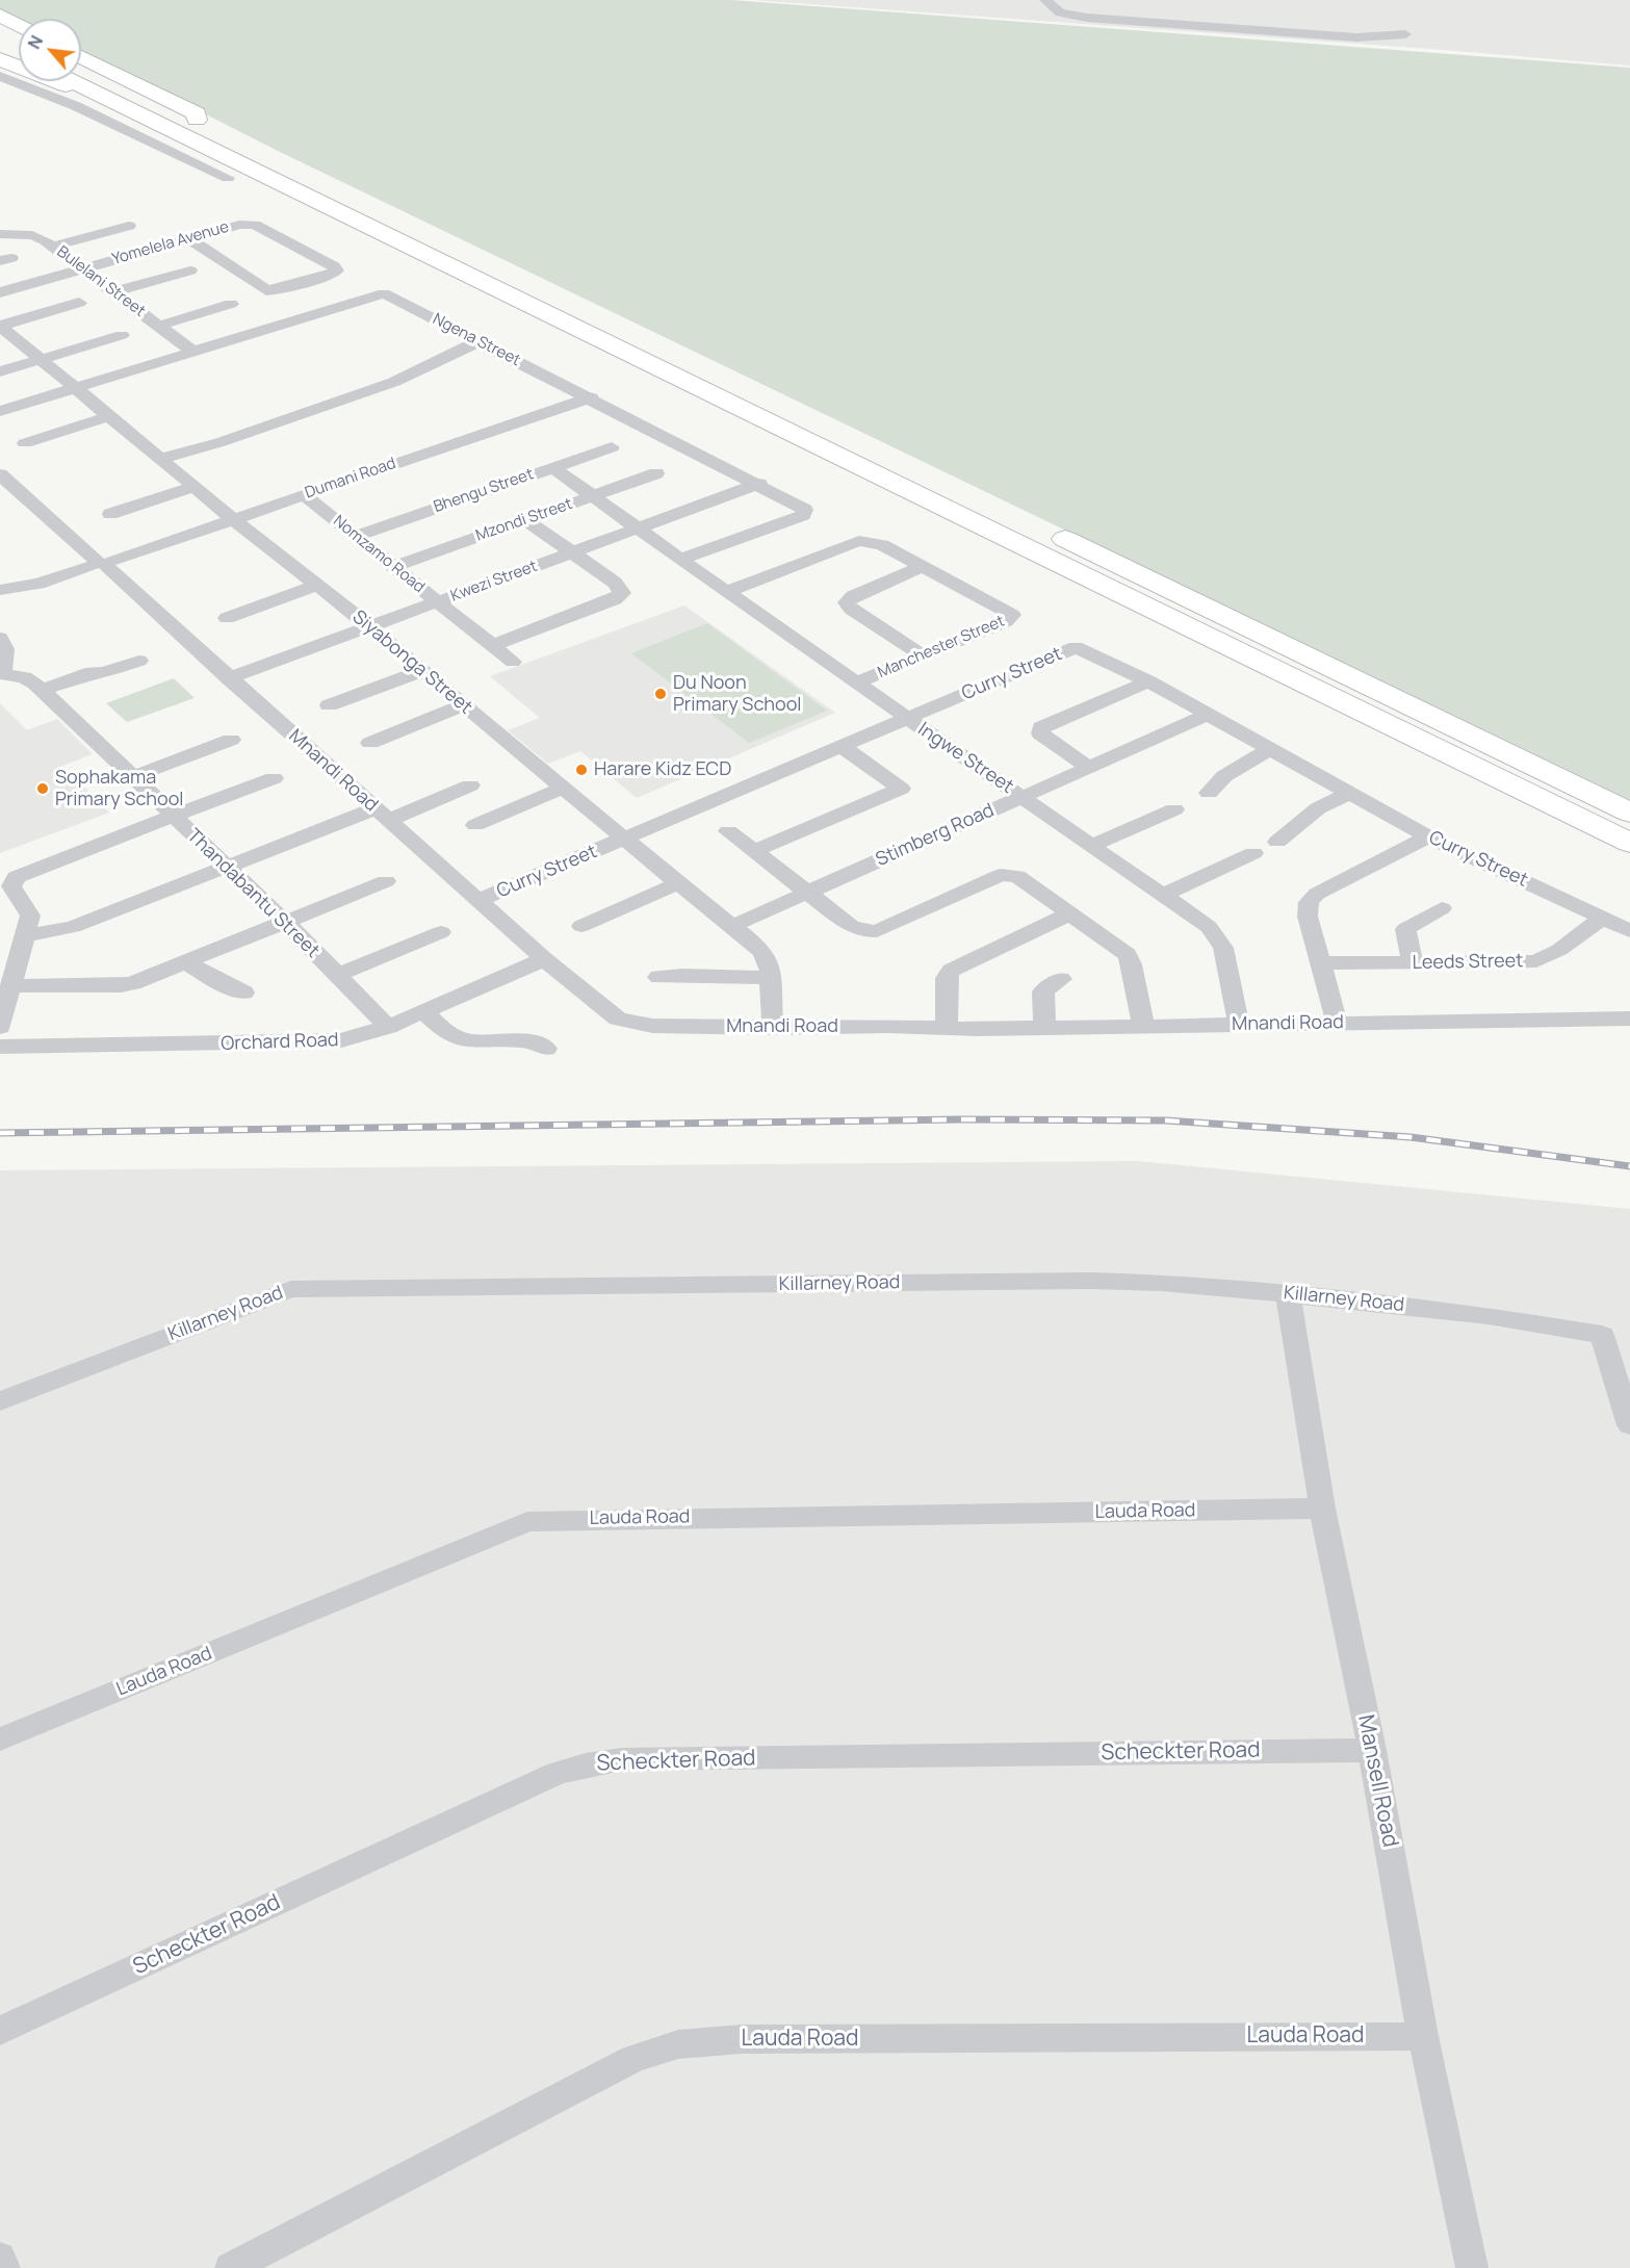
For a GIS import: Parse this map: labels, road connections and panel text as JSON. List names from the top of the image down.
{
  "streets": {
    "street": [
      "Yomelela Avenue",
      "Bulelani Street",
      "Ngena Street",
      "Dumani Road",
      "Bhengu Street",
      "Mzondi Street",
      "Nomzamo Road",
      "Kwezi Street",
      "Manchester Street",
      "Siyabonga Street",
      "Curry Street",
      "Ingwe Street",
      "Mnandi Road",
      "Stimberg Road",
      "Thandabantu Street",
      "Leeds Street",
      "Orchard Road",
      "Killarney Road",
      "Lauda Road",
      "Scheckter Road",
      "Mansell Road"
    ]
  },
  "crossings": [
    ["Yomelela Avenue", "Bulelani Street"],
    ["Bulelani Street", "Ngena Street"],
    ["Ngena Street", "Dumani Road"],
    ["Ngena Street", "Kwezi Street"],
    ["Ngena Street", "Siyabonga Street"],
    ["Ngena Street", "Ingwe Street"],
    ["Dumani Road", "Nomzamo Road"],
    ["Dumani Road", "Siyabonga Street"],
    ["Dumani Road", "Mnandi Road"],
    ["Bhengu Street", "Nomzamo Road"],
    ["Bhengu Street", "Ingwe Street"],
    ["Mzondi Street", "Nomzamo Road"],
    ["Mzondi Street", "Ingwe Street"],
    ["Nomzamo Road", "Kwezi Street"],
    ["Kwezi Street", "Siyabonga Street"],
    ["Kwezi Street", "Ingwe Street"],
    ["Kwezi Street", "Mnandi Road"],
    ["Manchester Street", "Ingwe Street"],
    ["Siyabonga Street", "Curry Street"],
    ["Siyabonga Street", "Mnandi Road"],
    ["Siyabonga Street", "Stimberg Road"],
    ["Curry Street", "Ingwe Street"],
    ["Curry Street", "Mnandi Road"],
    ["Curry Street", "Stimberg Road"],
    ["Curry Street", "Leeds Street"],
    ["Ingwe Street", "Mnandi Road"],
    ["Ingwe Street", "Stimberg Road"],
    ["Mnandi Road", "Orchard Road"],
    ["Thandabantu Street", "Orchard Road"],
    ["Killarney Road", "Mansell Road"],
    ["Lauda Road", "Mansell Road"],
    ["Scheckter Road", "Mansell Road"]
  ],
  "places": ["Du Noon Primary School", "Harare Kidz ECD", "Sophakama Primary School"],
  "north": "top left"
}
